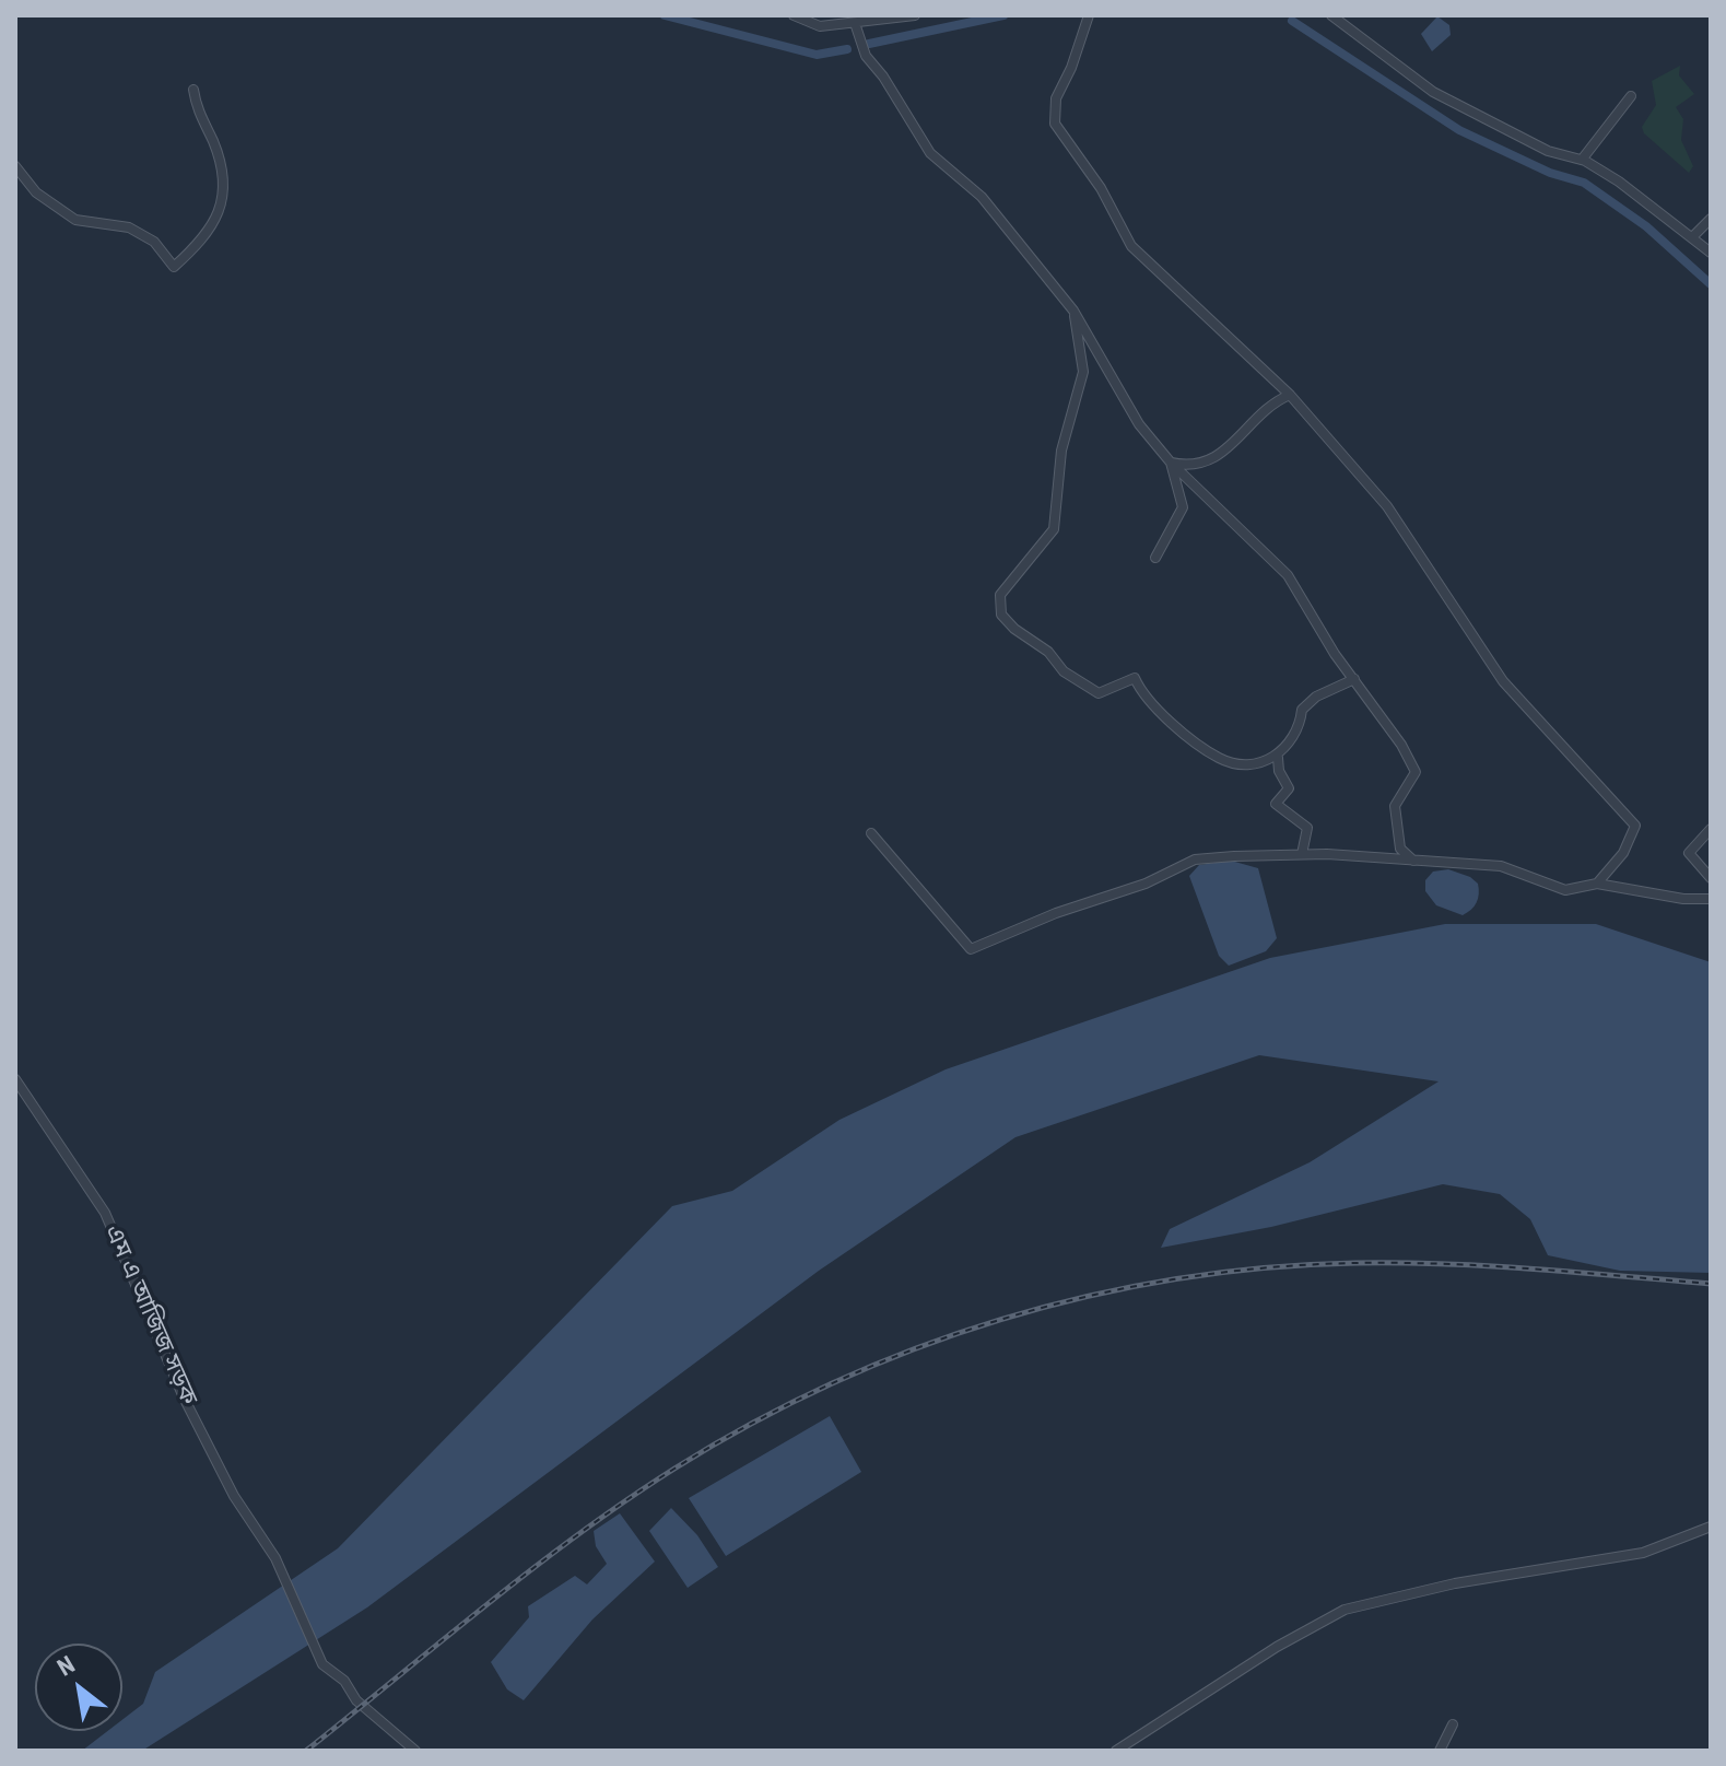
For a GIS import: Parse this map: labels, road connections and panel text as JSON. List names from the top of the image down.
{
  "streets": {
    "street": ["এম এ আজিজ সড়ক"]
  },
  "north": "top left"
}
